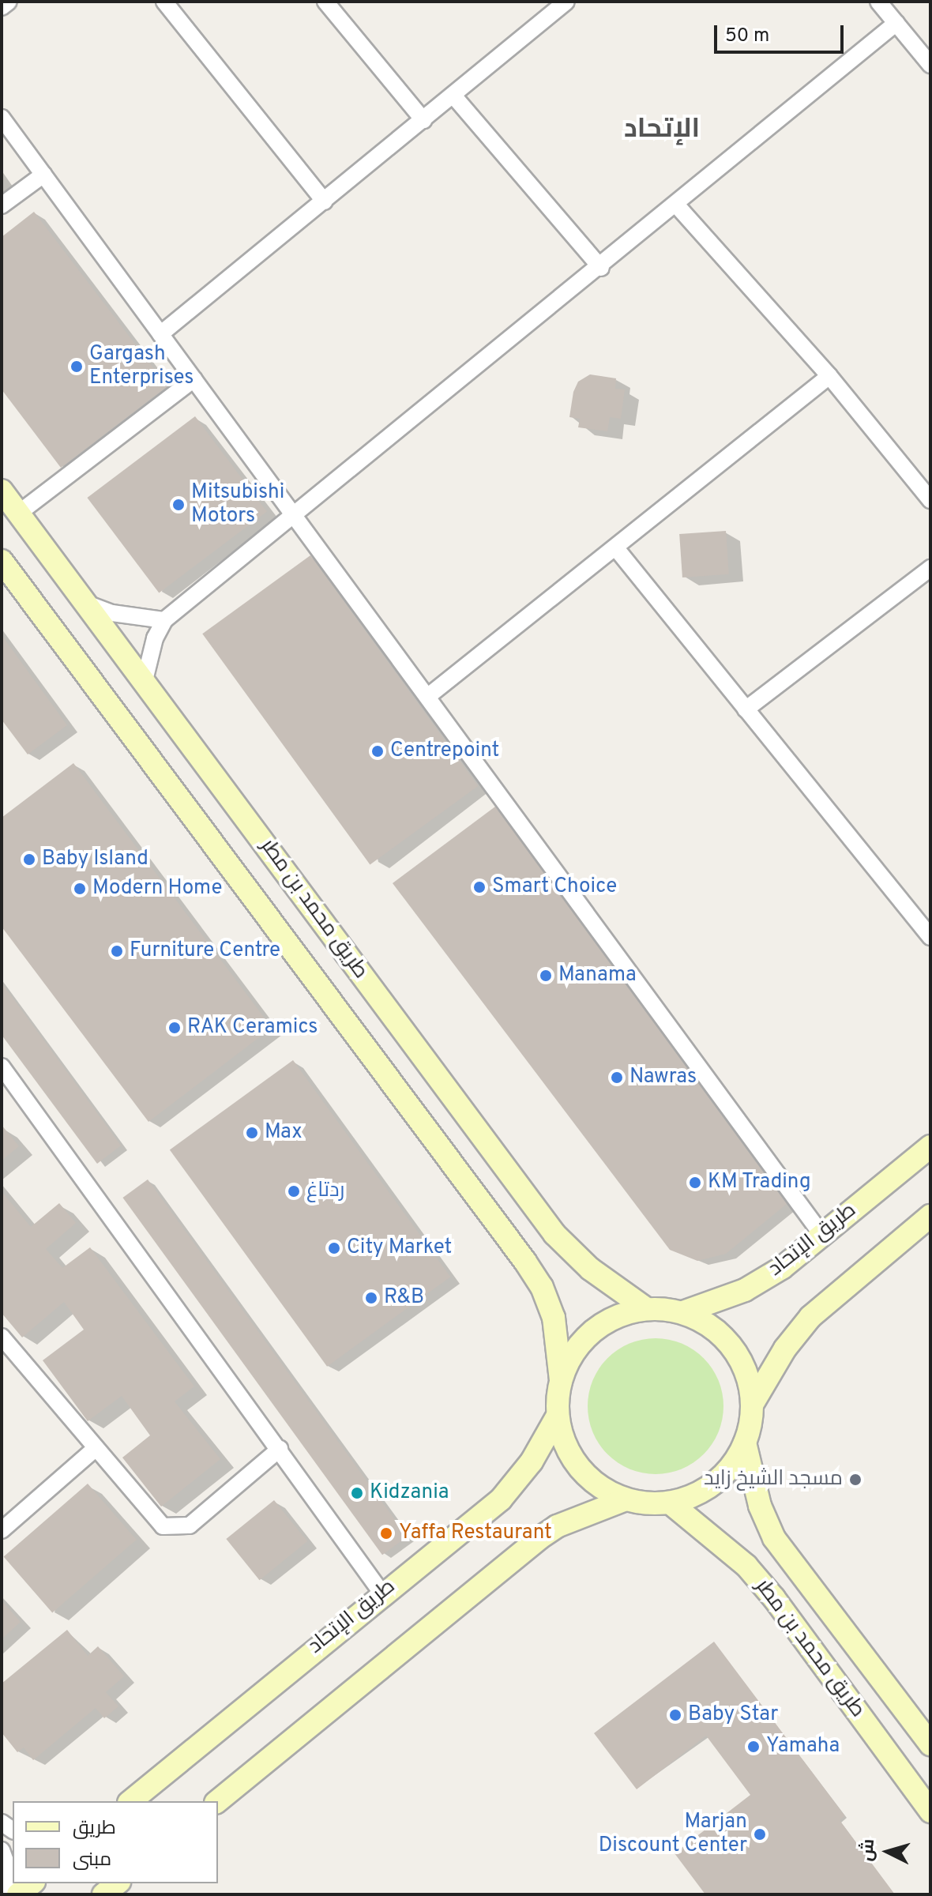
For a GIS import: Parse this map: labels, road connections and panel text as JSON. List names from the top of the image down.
{
  "streets": {
    "street": ["طريق محمد بن مطر", "طريق اﻹتحاد"]
  },
  "crossings": [
    ["طريق محمد بن مطر", "طريق اﻹتحاد"]
  ],
  "districts": ["اﻹتحاد"],
  "places": [
    "Gargash Enterprises",
    "Mitsubishi Motors",
    "Centrepoint",
    "Baby Island",
    "Smart Choice",
    "Modern Home",
    "Furniture Centre",
    "Manama",
    "RAK Ceramics",
    "Nawras",
    "Max",
    "KM Trading",
    "ردتاغ",
    "City Market",
    "R&B",
    "مسجد الشيخ زايد",
    "Kidzania",
    "Yaffa Restaurant",
    "Baby Star",
    "Yamaha",
    "Marjan Discount Center"
  ],
  "legend": ["طريق", "مبنى"],
  "scale_bar": "50 m",
  "north": "left"
}
